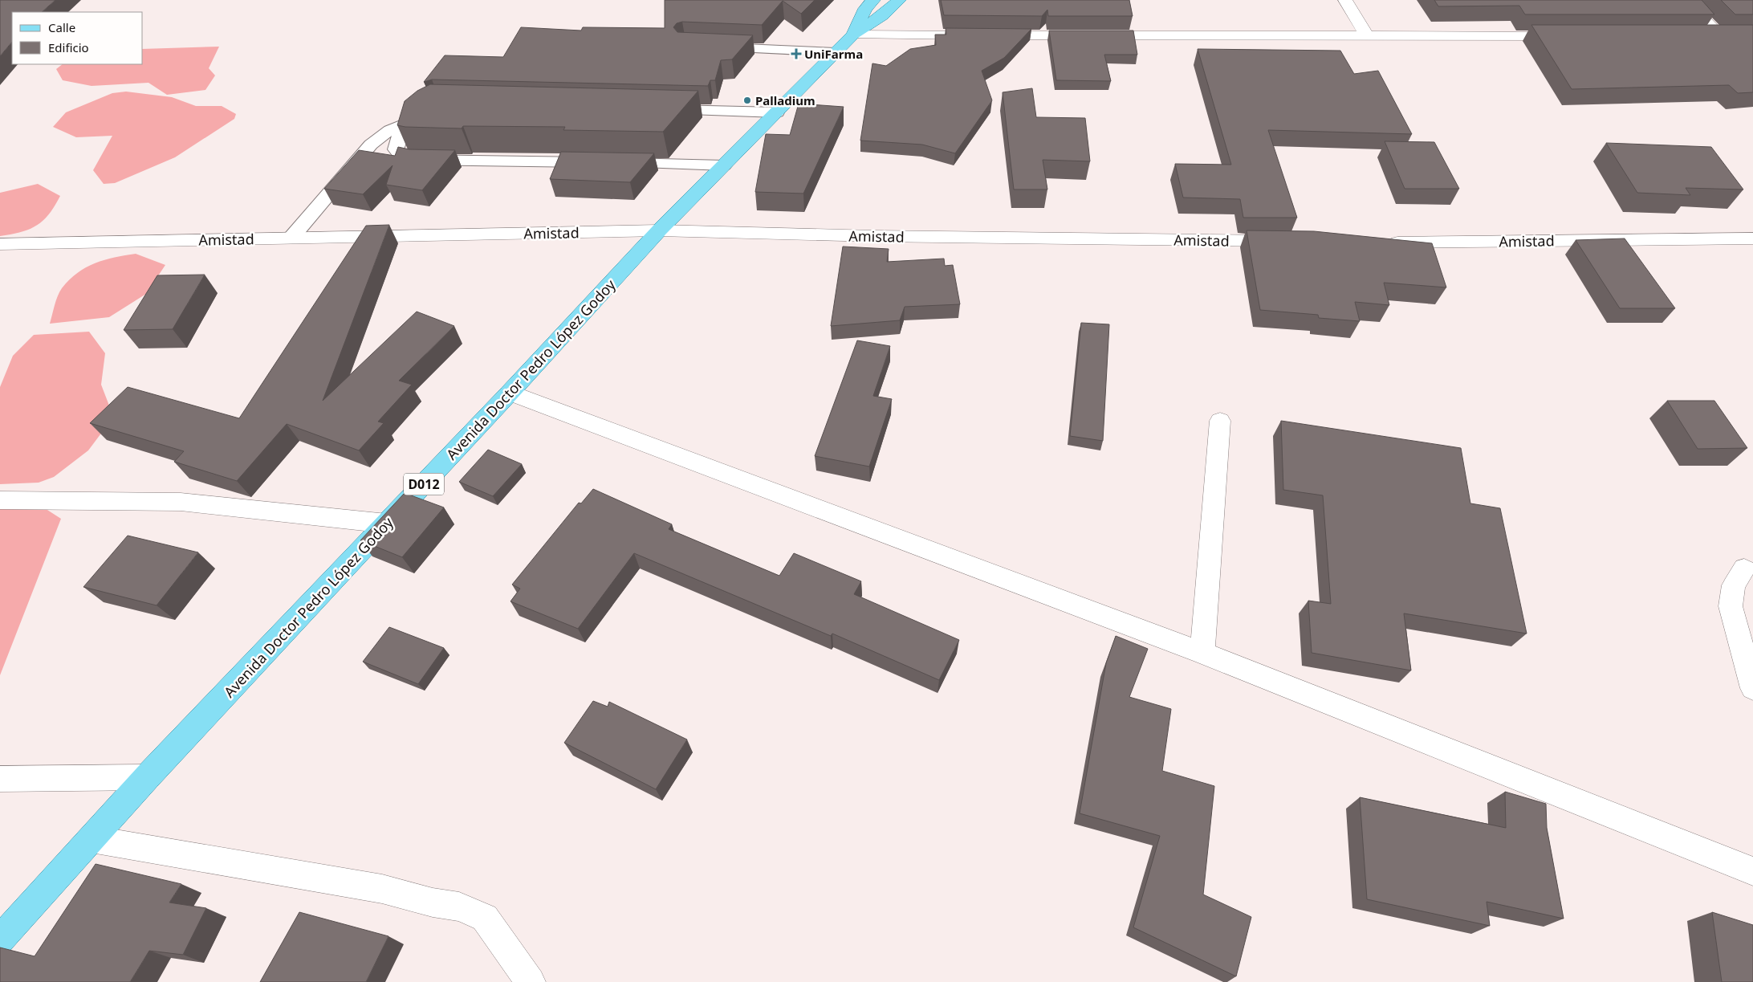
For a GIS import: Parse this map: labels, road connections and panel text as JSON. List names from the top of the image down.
{
  "streets": {
    "main road": ["Avenida Doctor Pedro López Godoy", "D012"],
    "street": ["Amistad"]
  },
  "crossings": [
    ["Amistad", "Avenida Doctor Pedro López Godoy"],
    ["Avenida Doctor Pedro López Godoy", "D012"]
  ],
  "places": {
    "health": ["UniFarma"],
    "other": ["Palladium"]
  },
  "legend": ["Calle", "Edificio"]
}
